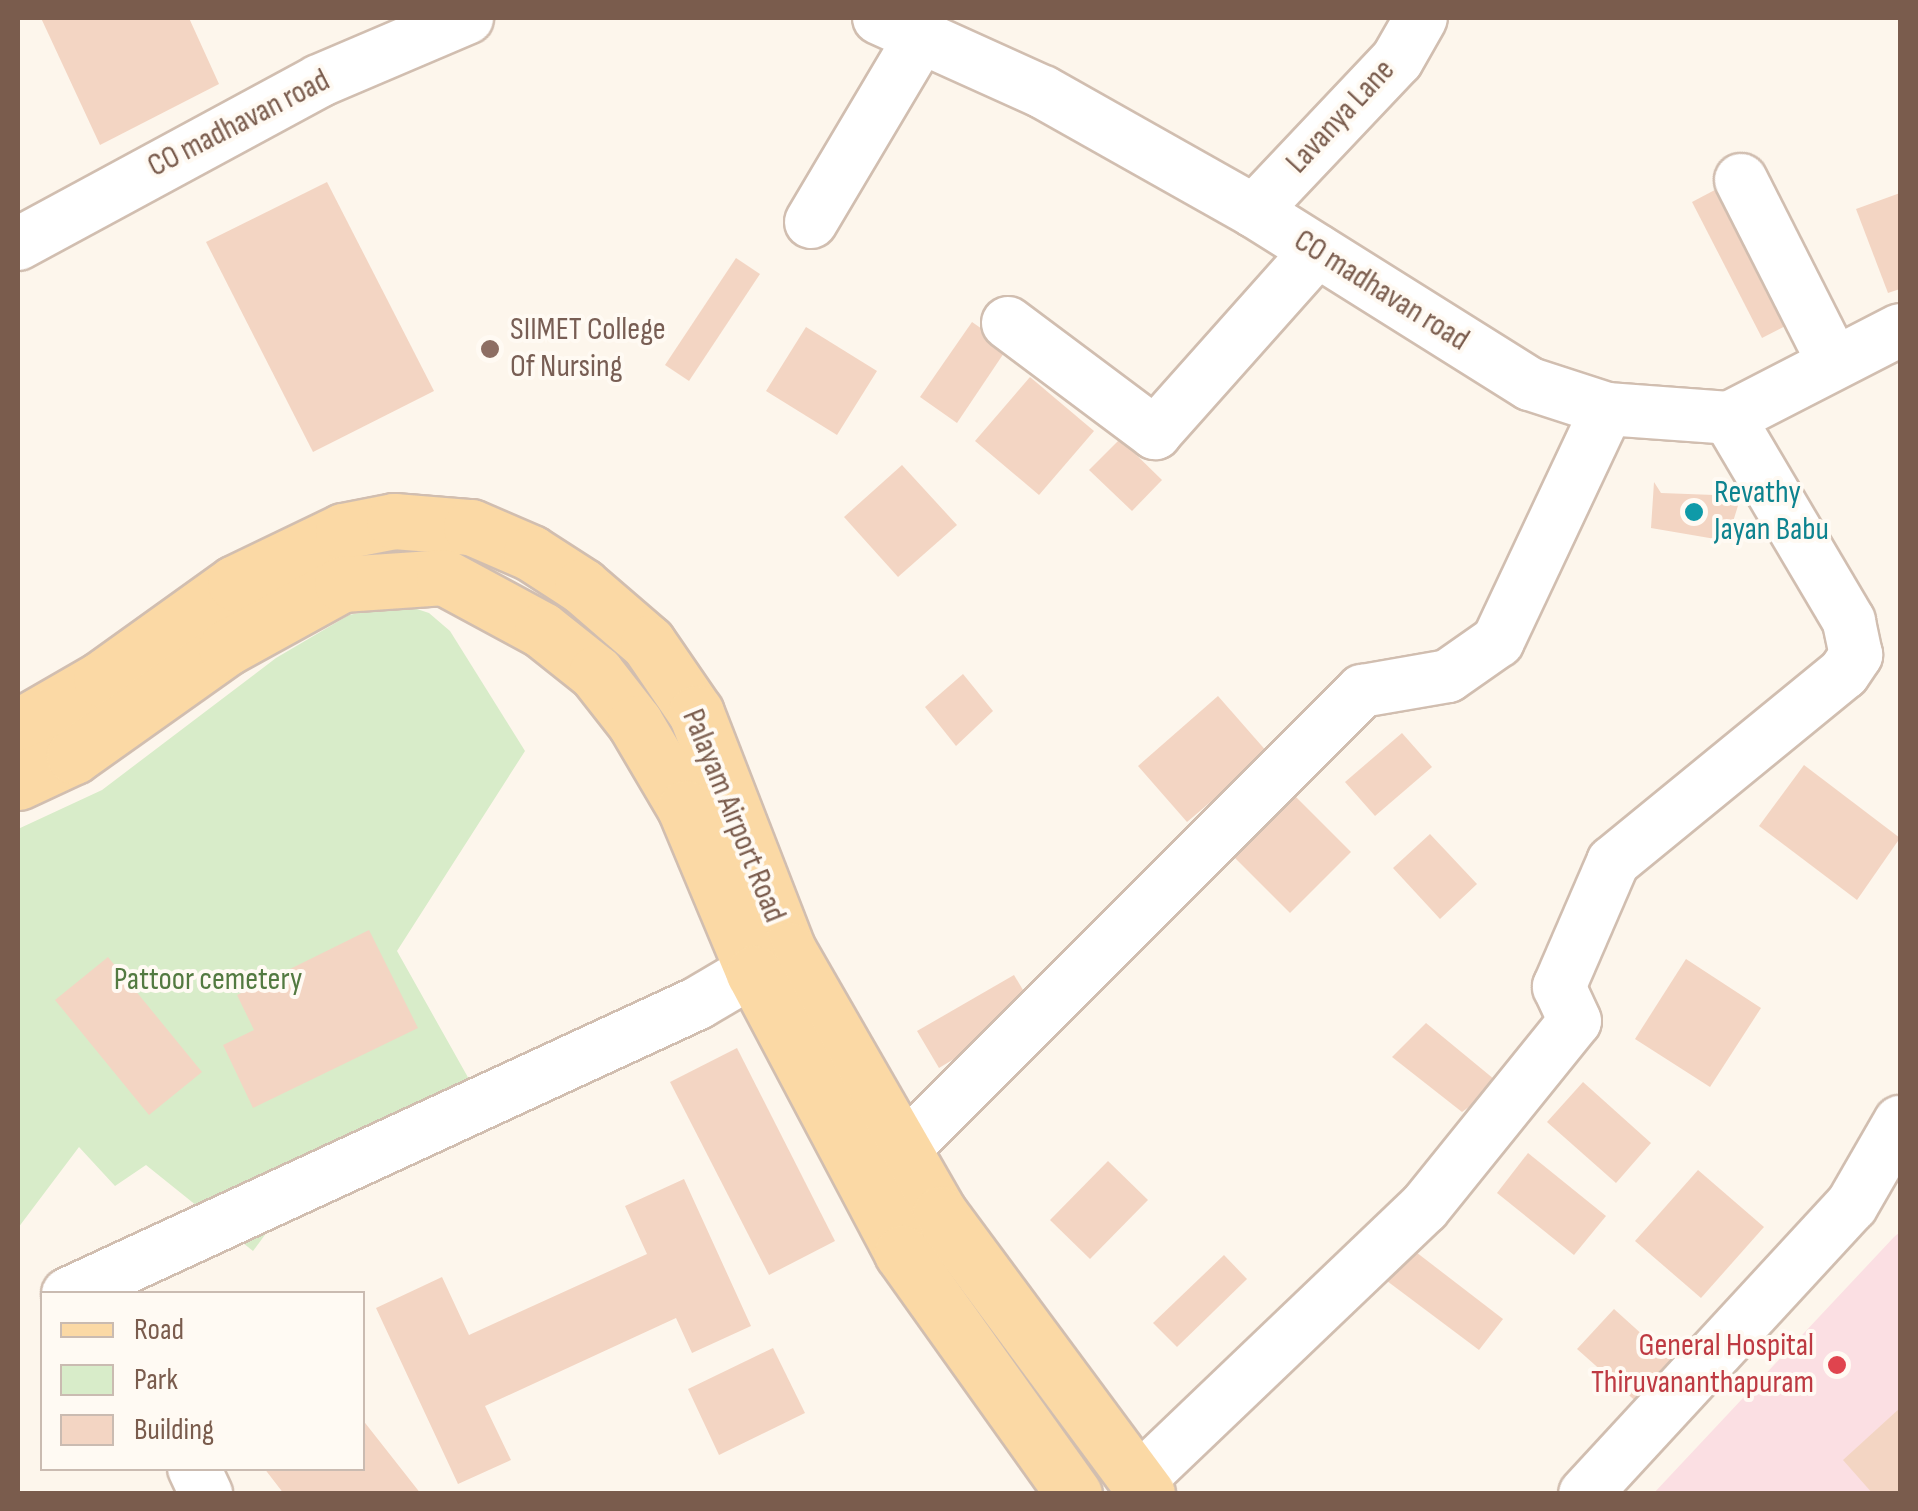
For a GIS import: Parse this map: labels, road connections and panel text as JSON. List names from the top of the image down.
{
  "streets": {
    "main road": ["Palayam Airport Road"],
    "street": ["Lavanya Lane", "CO madhavan road"]
  },
  "crossings": [
    ["Lavanya Lane", "CO madhavan road"]
  ],
  "parks": ["Pattoor cemetery"],
  "places": ["SIIMET College Of Nursing", "Revathy Jayan Babu", "General Hospital Thiruvananthapuram"],
  "legend": ["Road", "Park", "Building"]
}
